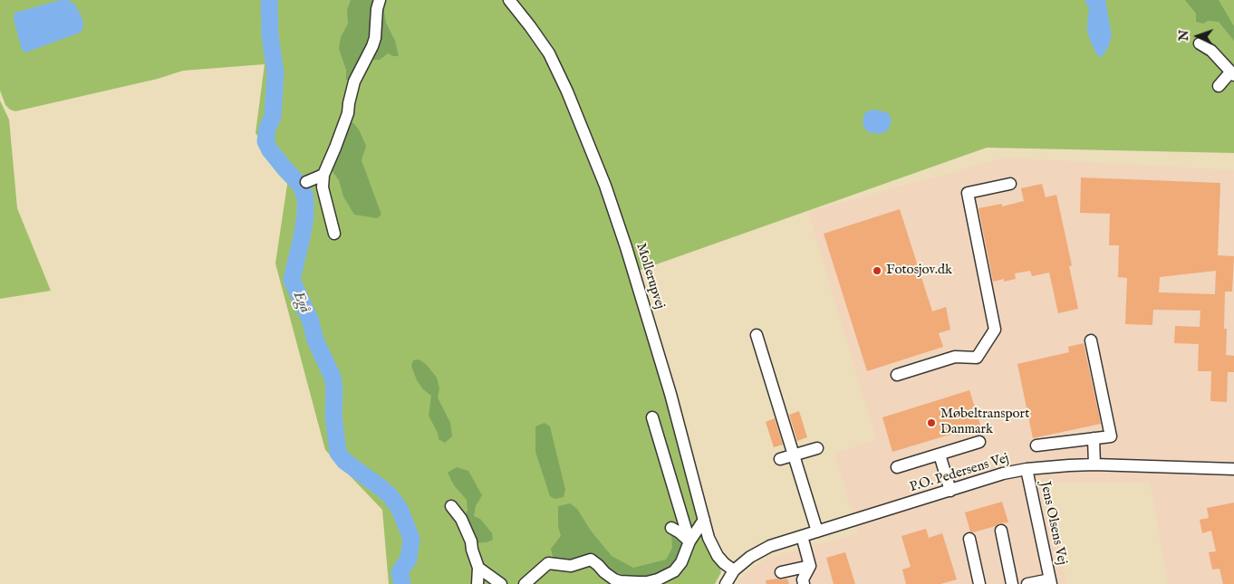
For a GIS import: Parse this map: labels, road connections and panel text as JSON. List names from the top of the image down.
{
  "streets": {
    "street": ["Mollerupvej", "P.O. Pedersens Vej", "Jens Olsens Vej"]
  },
  "crossings": [
    ["Mollerupvej", "P.O. Pedersens Vej"],
    ["P.O. Pedersens Vej", "Jens Olsens Vej"]
  ],
  "water": ["Egå"],
  "places": ["Fotosjov.dk", "Møbeltransport Danmark"],
  "north": "left"
}
